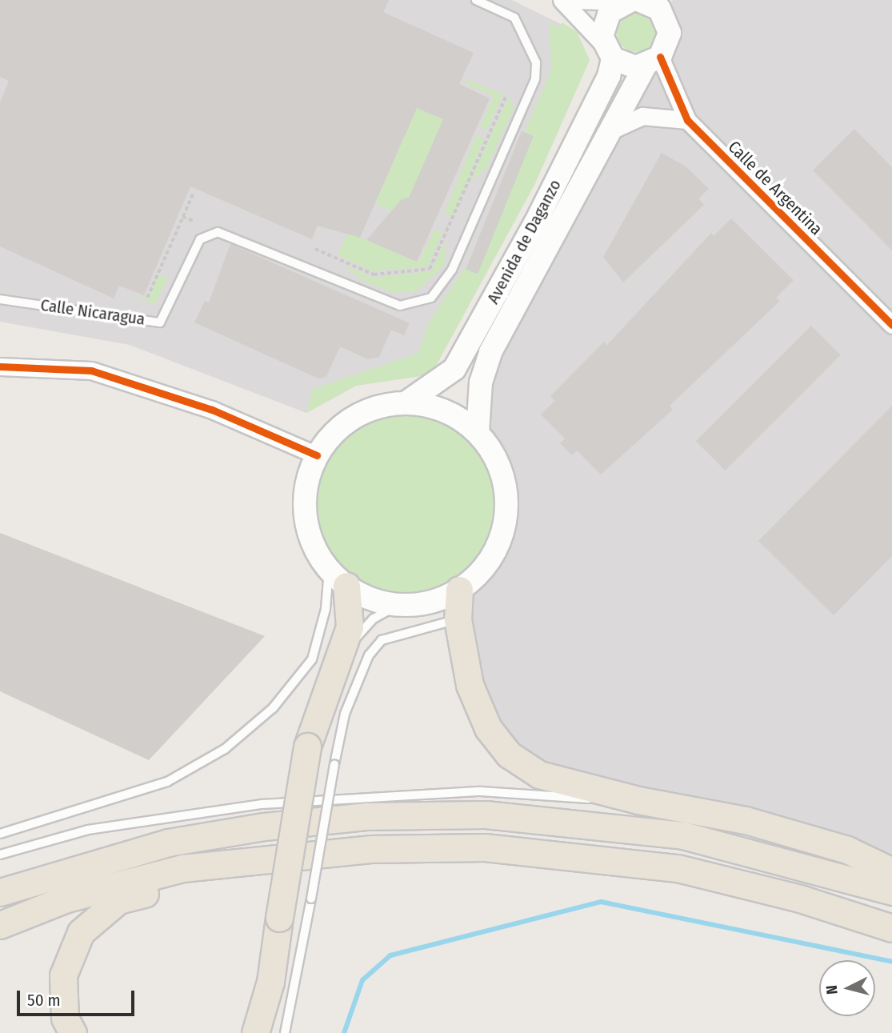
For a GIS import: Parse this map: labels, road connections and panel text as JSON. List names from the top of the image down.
{
  "streets": {
    "main road": ["Avenida de Daganzo"],
    "street": ["Calle de Argentina"],
    "lane": ["Calle Nicaragua"]
  },
  "crossings": [
    ["Calle de Argentina", "Avenida de Daganzo"]
  ],
  "scale_bar": "50 m",
  "north": "left"
}
